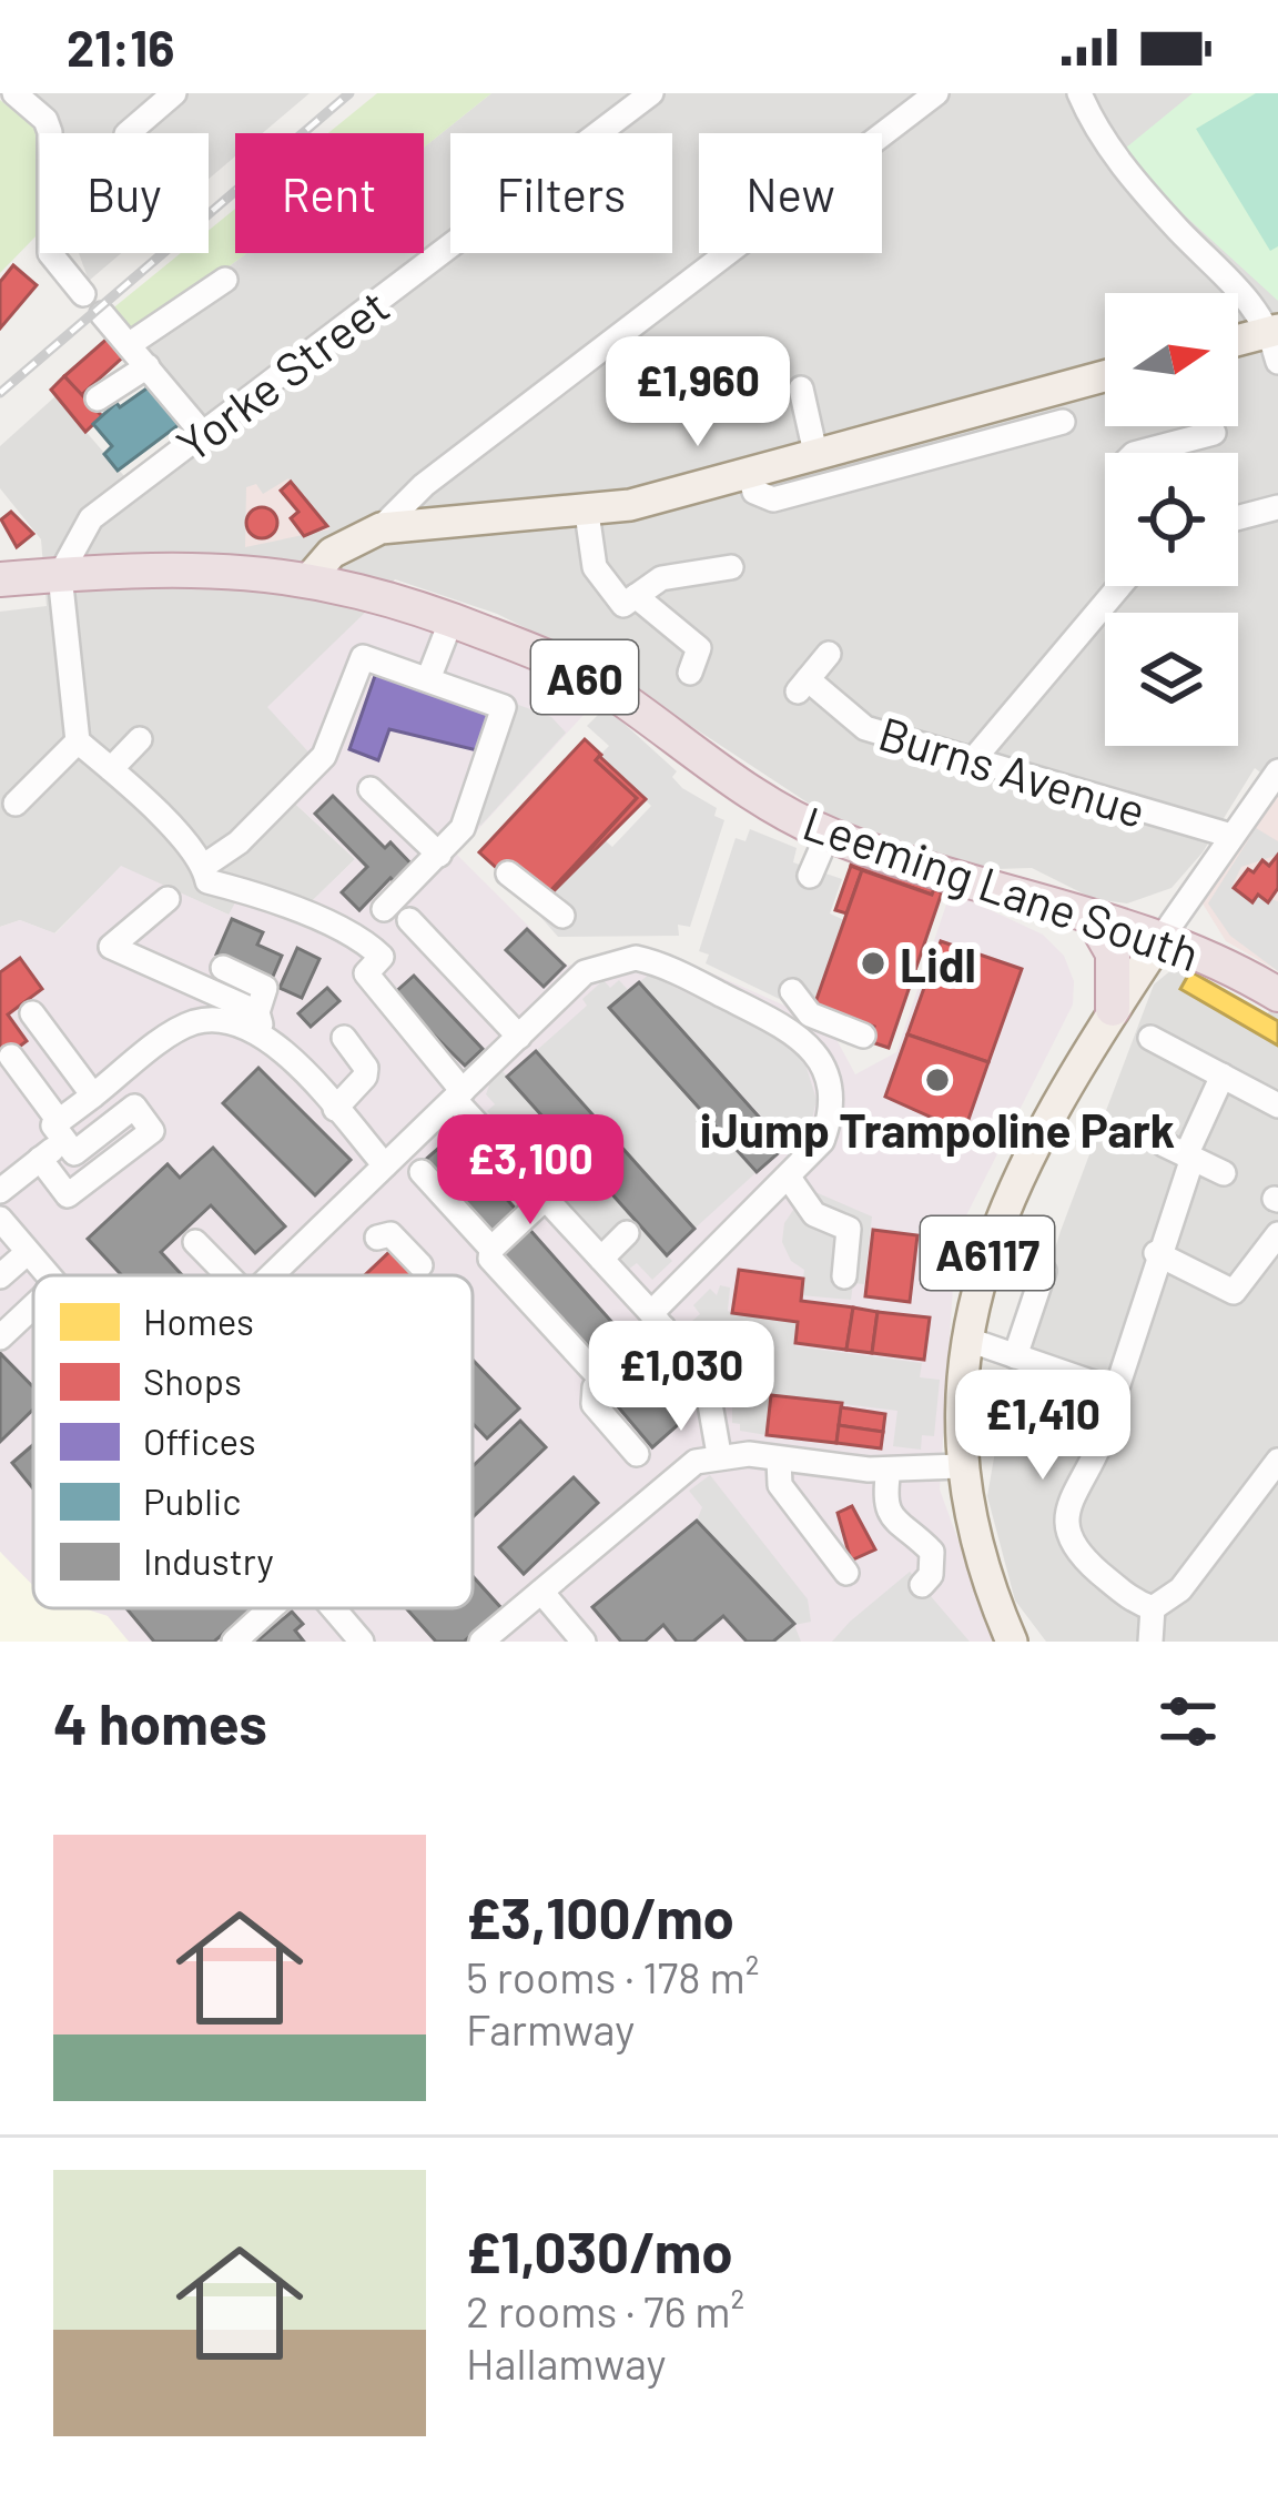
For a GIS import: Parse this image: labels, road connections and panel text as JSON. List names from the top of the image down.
{
  "streets": {
    "highway": ["A60", "Leeming Lane South"],
    "main road": ["A6117"],
    "street": ["Yorke Street", "Burns Avenue"]
  },
  "crossings": [
    ["Yorke Street", "A60"],
    ["Yorke Street", "Leeming Lane South"],
    ["A60", "Leeming Lane South"],
    ["Leeming Lane South", "A6117"]
  ],
  "places": ["Lidl", "iJump Trampoline Park"],
  "legend": [
    "Homes",
    "Shops",
    "Offices",
    "Public",
    "Industry"
  ],
  "north": "right",
  "page": {
    "status": "21:16",
    "chip": [
      "Buy",
      "Rent",
      "Filters",
      "New"
    ],
    "price": [
      "£1,960",
      "£3,100",
      "£1,030",
      "£1,410"
    ],
    "heading": "4 homes",
    "list": [
      {
        "name": "£3,100/mo",
        "note": "5 rooms · 178 m² · Farmway"
      },
      {
        "name": "£1,030/mo",
        "note": "2 rooms · 76 m² · Hallamway"
      }
    ]
  }
}
